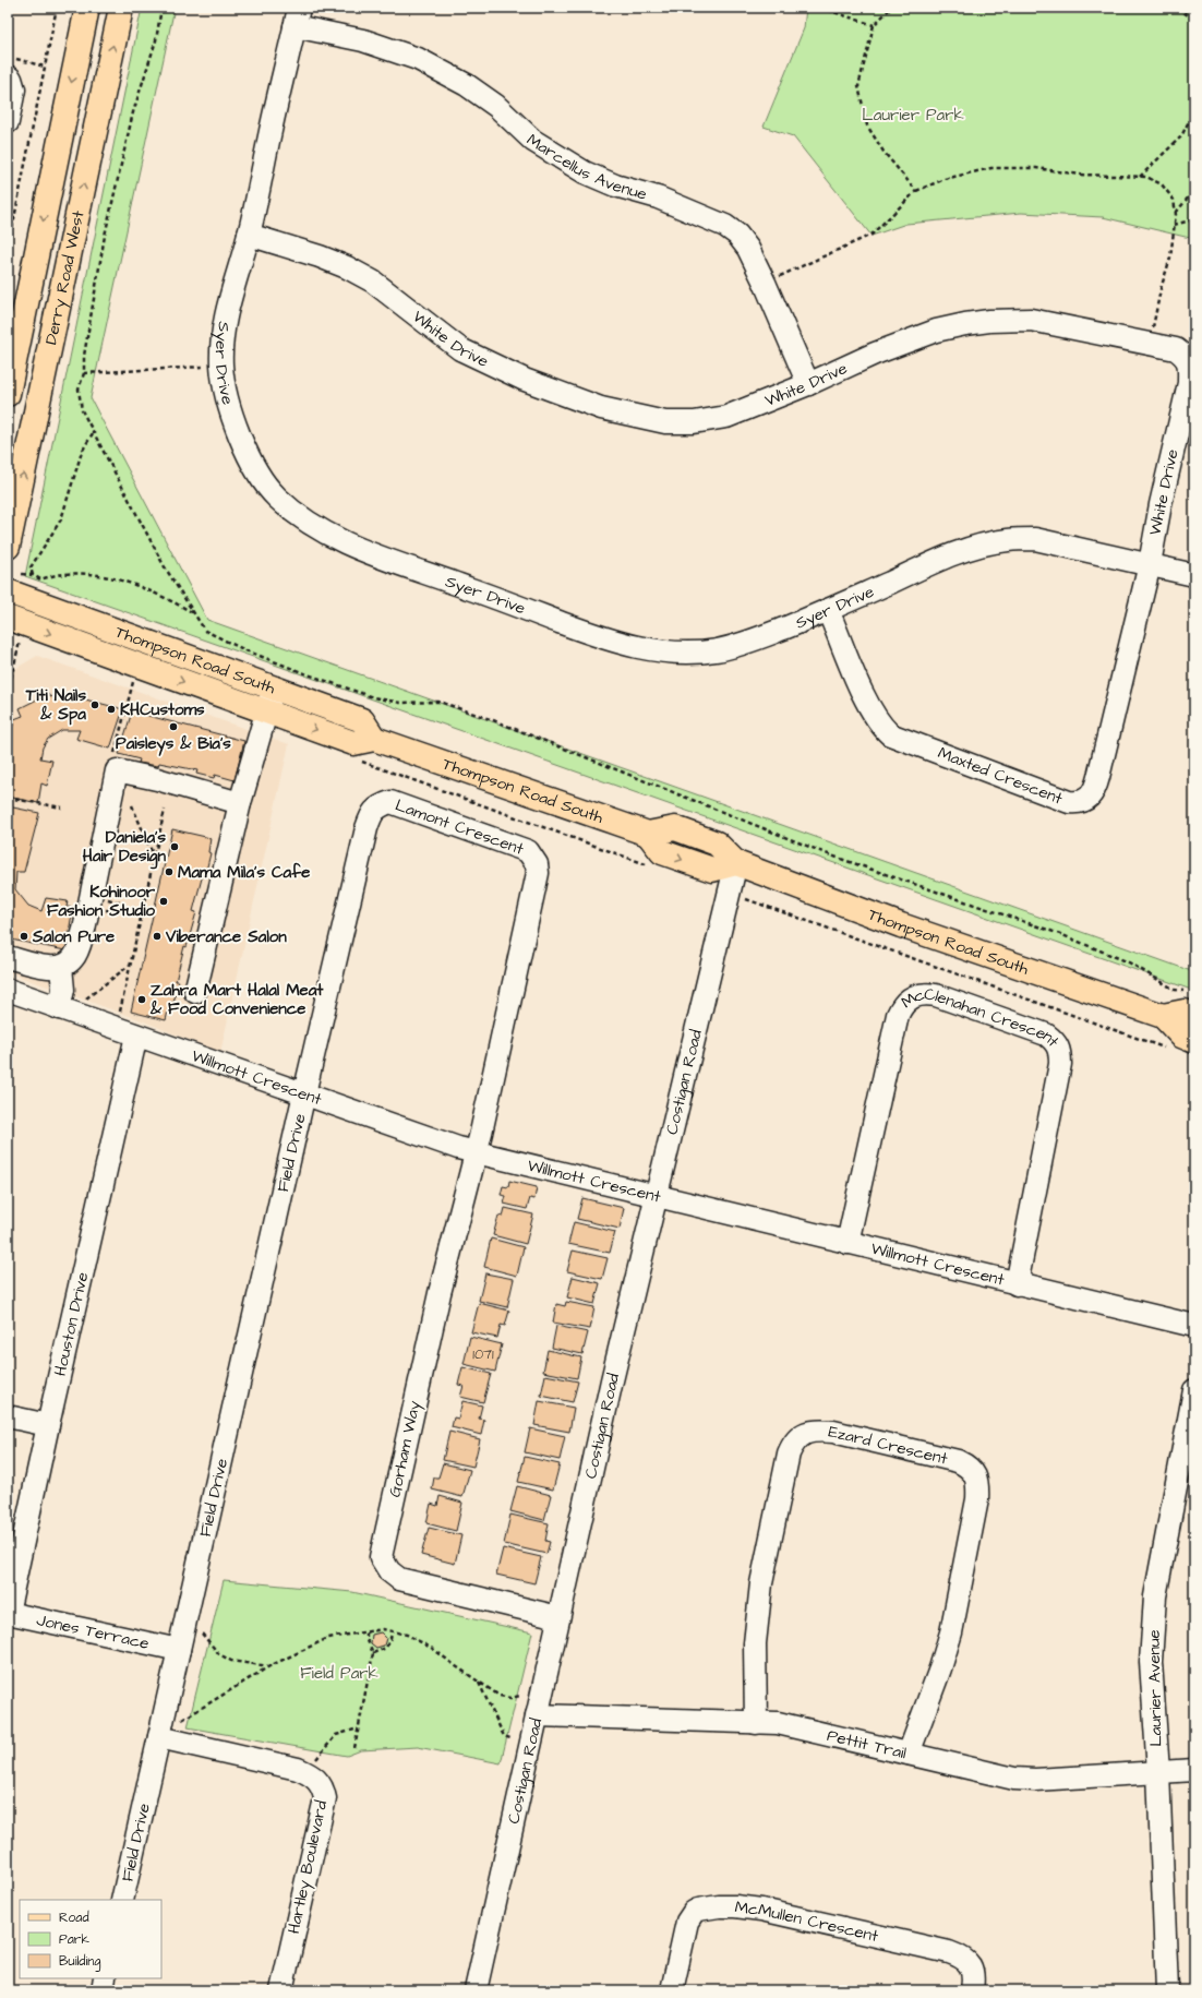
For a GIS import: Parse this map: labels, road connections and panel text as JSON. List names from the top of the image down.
{
  "streets": {
    "main road": ["Derry Road West", "Thompson Road South"],
    "street": [
      "Marcellus Avenue",
      "White Drive",
      "Syer Drive",
      "Maxted Crescent",
      "Lamont Crescent",
      "McClenahan Crescent",
      "Willmott Crescent",
      "Costigan Road",
      "Field Drive",
      "Houston Drive",
      "Ezard Crescent",
      "Gorham Way",
      "Jones Terrace",
      "Laurier Avenue",
      "Pettit Trail",
      "Hartley Boulevard",
      "McMullen Crescent"
    ]
  },
  "crossings": [
    ["Marcellus Avenue", "White Drive"],
    ["Marcellus Avenue", "Syer Drive"],
    ["White Drive", "Syer Drive"],
    ["White Drive", "Maxted Crescent"],
    ["Syer Drive", "Maxted Crescent"],
    ["Thompson Road South", "Costigan Road"],
    ["Lamont Crescent", "Willmott Crescent"],
    ["Lamont Crescent", "Field Drive"],
    ["Lamont Crescent", "Gorham Way"],
    ["McClenahan Crescent", "Willmott Crescent"],
    ["Willmott Crescent", "Costigan Road"],
    ["Willmott Crescent", "Field Drive"],
    ["Willmott Crescent", "Houston Drive"],
    ["Willmott Crescent", "Gorham Way"],
    ["Costigan Road", "Gorham Way"],
    ["Costigan Road", "Pettit Trail"],
    ["Field Drive", "Jones Terrace"],
    ["Field Drive", "Hartley Boulevard"],
    ["Houston Drive", "Jones Terrace"],
    ["Ezard Crescent", "Pettit Trail"],
    ["Laurier Avenue", "Pettit Trail"]
  ],
  "parks": ["Laurier Park", "Field Park"],
  "places": [
    "Titi Nails & Spa",
    "KHCustoms",
    "Paisleys & Bia's",
    "Daniela's Hair Design",
    "Mama Mila's Cafe",
    "Kohinoor Fashion Studio",
    "Salon Pure",
    "Viberance Salon",
    "Zahra Mart Halal Meat & Food Convenience"
  ],
  "house_numbers": ["1071"],
  "legend": ["Road", "Park", "Building"]
}
